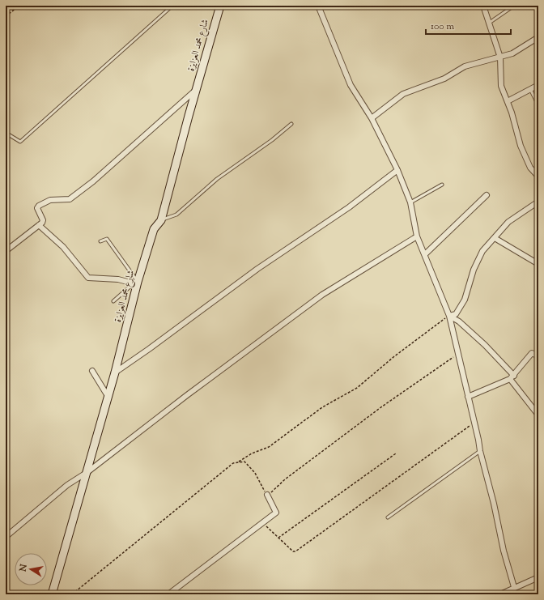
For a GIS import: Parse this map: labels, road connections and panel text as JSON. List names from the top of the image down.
{
  "streets": {
    "main road": ["شارع محمد العزايزة"]
  },
  "scale_bar": "100 m",
  "north": "left"
}
